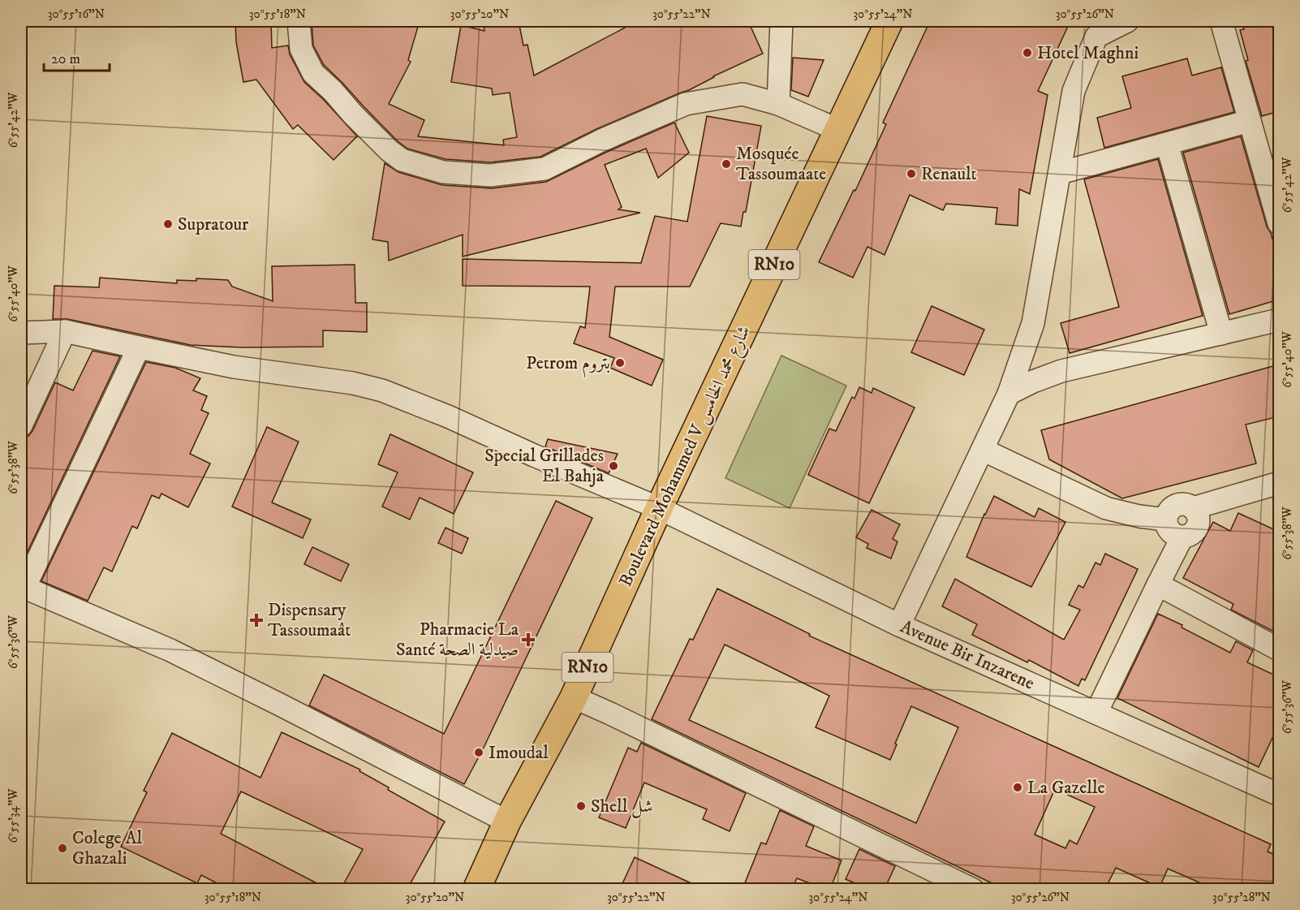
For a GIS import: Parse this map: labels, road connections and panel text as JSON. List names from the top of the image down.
{
  "streets": {
    "main road": ["RN10", "Boulevard Mohammed V شارع محمد الخامس"],
    "street": ["Avenue Bir Inzarene"]
  },
  "crossings": [
    ["Boulevard Mohammed V شارع محمد الخامس", "Avenue Bir Inzarene"]
  ],
  "places": {
    "other": [
      "Hotel Maghni",
      "Mosquée Tassoumaate",
      "Renault",
      "Supratour",
      "Petrom بتروم",
      "Special Grillades El Bahja",
      "Imoudal",
      "La Gazelle",
      "Shell شل",
      "Colege Al Ghazali"
    ],
    "health": ["Dispensary Tassoumaât", "Pharmacie La Santé صيدلية الصحة"]
  },
  "scale_bar": "20 m",
  "coordinates": [
    "30°55'16\"N",
    "30°55'18\"N",
    "30°55'20\"N",
    "30°55'22\"N",
    "30°55'24\"N",
    "30°55'26\"N",
    "6°55'42\"W",
    "6°55'40\"W",
    "6°55'38\"W",
    "6°55'36\"W",
    "6°55'34\"W",
    "30°55'28\"N"
  ]
}
